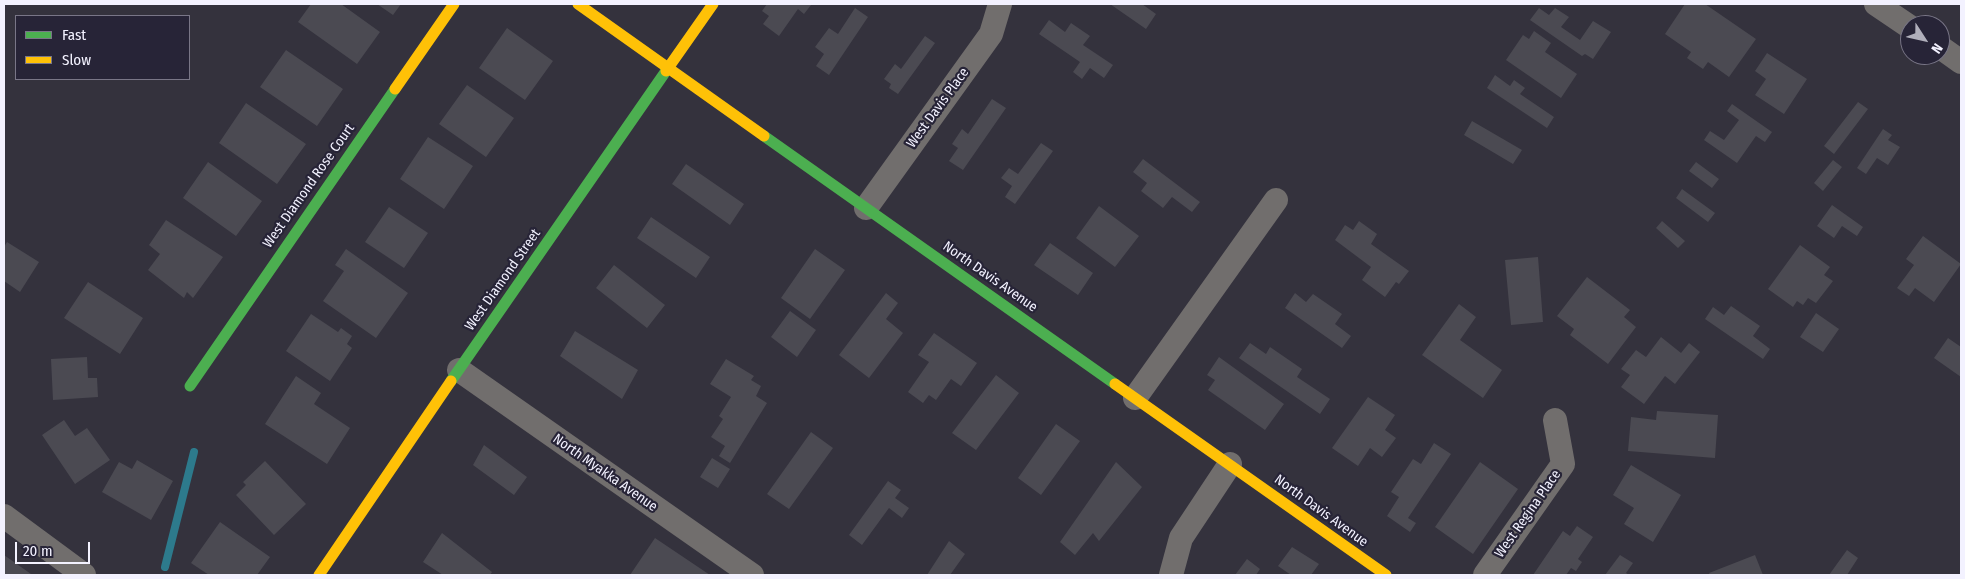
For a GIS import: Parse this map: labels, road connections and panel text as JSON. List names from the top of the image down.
{
  "streets": {
    "street": [
      "West Davis Place",
      "West Diamond Rose Court",
      "North Davis Avenue",
      "West Diamond Street",
      "North Myakka Avenue",
      "West Regina Place"
    ]
  },
  "crossings": [
    ["West Davis Place", "North Davis Avenue"],
    ["North Davis Avenue", "West Diamond Street"],
    ["West Diamond Street", "North Myakka Avenue"]
  ],
  "legend": ["Fast", "Slow"],
  "scale_bar": "20 m",
  "north": "bottom right"
}
